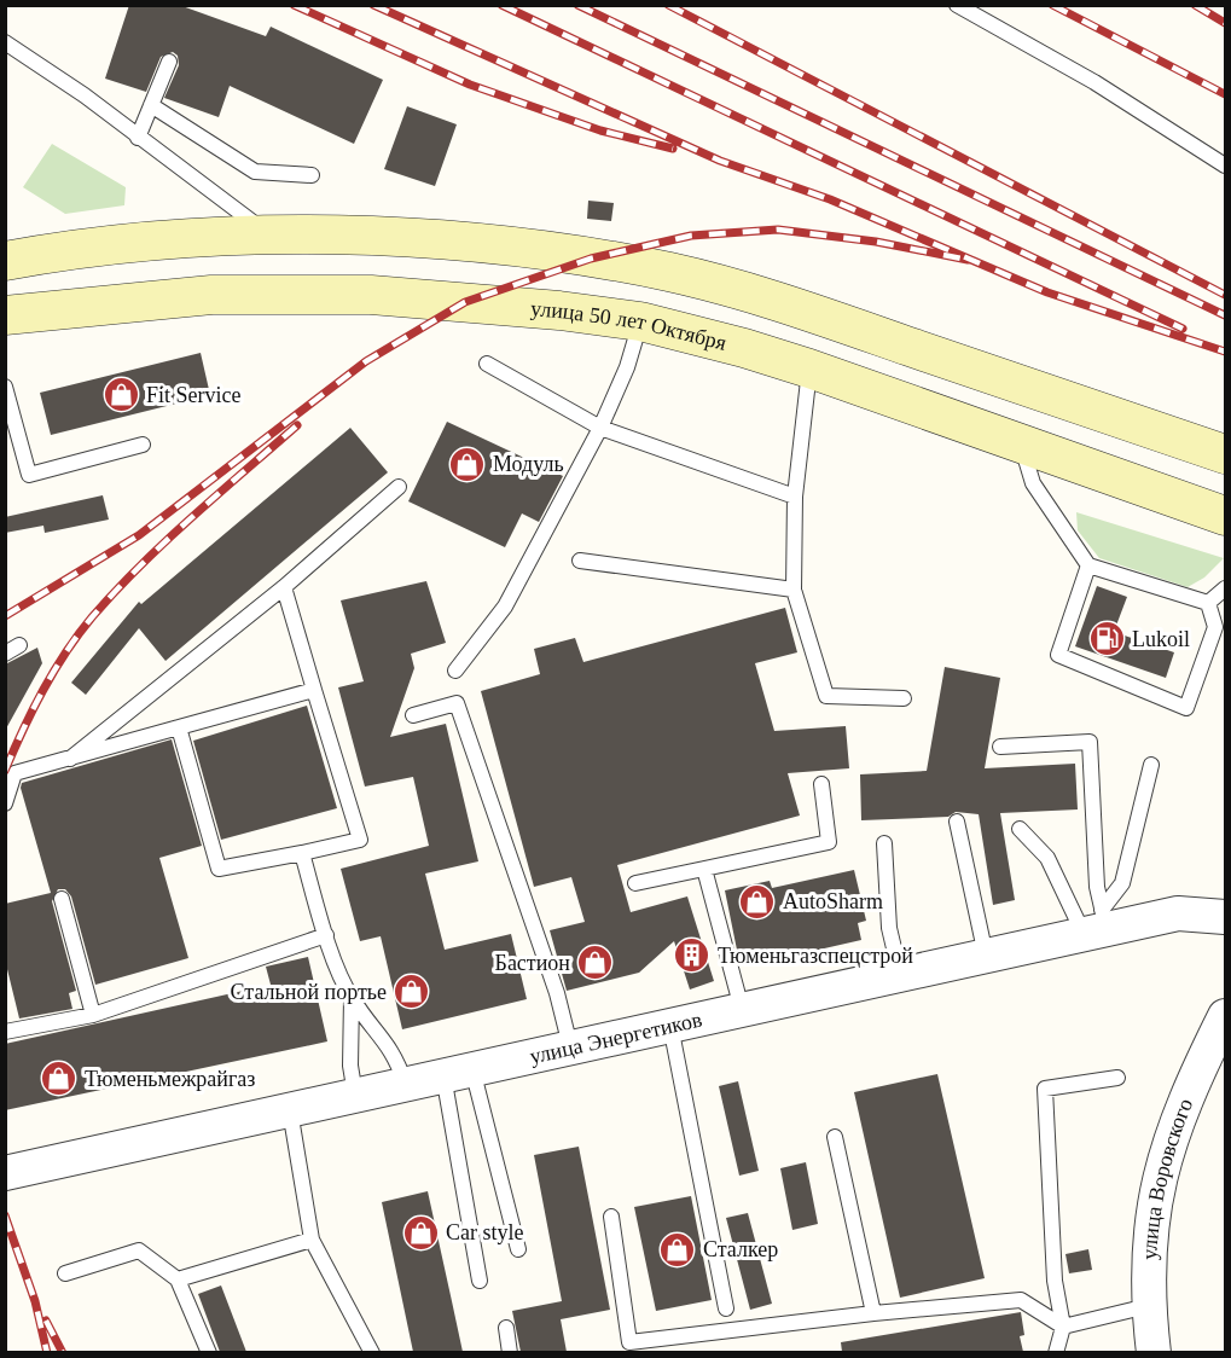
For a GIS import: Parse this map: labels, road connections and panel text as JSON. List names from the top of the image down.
{
  "streets": {
    "main road": ["улица 50 лет Октября"],
    "street": ["улица Энергетиков", "улица Воровского"]
  },
  "places": {
    "shop": [
      "Fit Service",
      "Модуль",
      "AutoSharm",
      "Бастион",
      "Стальной портье",
      "Тюменьмежрайгаз",
      "Car style",
      "Сталкер"
    ],
    "fuel station": ["Lukoil"],
    "building": ["Тюменьгазспецстрой"]
  }
}
